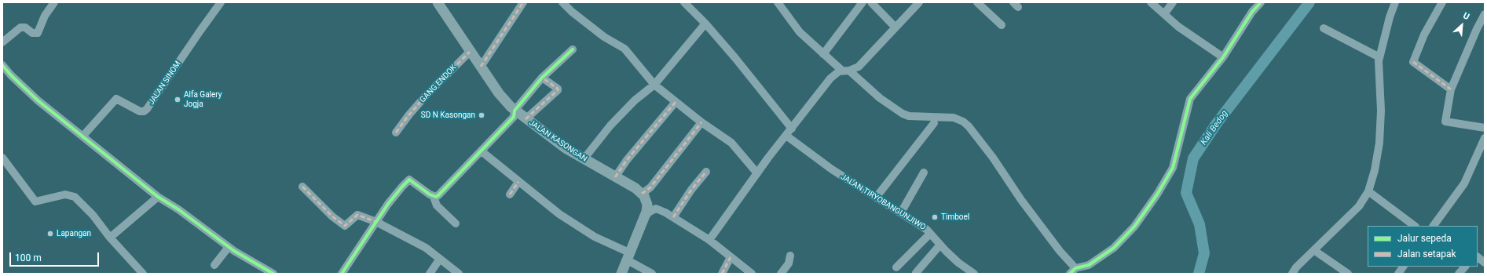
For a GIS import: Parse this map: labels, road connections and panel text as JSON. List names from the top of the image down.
{
  "streets": {
    "main road": ["JALAN KASONGAN"],
    "street": ["JALAN SINOM", "GANG ENDOK", "JALAN TIRYOBANGUNJIWO"]
  },
  "crossings": [
    ["GANG ENDOK", "JALAN KASONGAN"]
  ],
  "water": ["Kali Bedog"],
  "places": [
    "Alfa Galery Jogja",
    "SD N Kasongan",
    "Timboel",
    "Lapangan"
  ],
  "legend": ["Jalur sepeda", "Jalan setapak"],
  "scale_bar": "100 m",
  "north": "top right"
}
